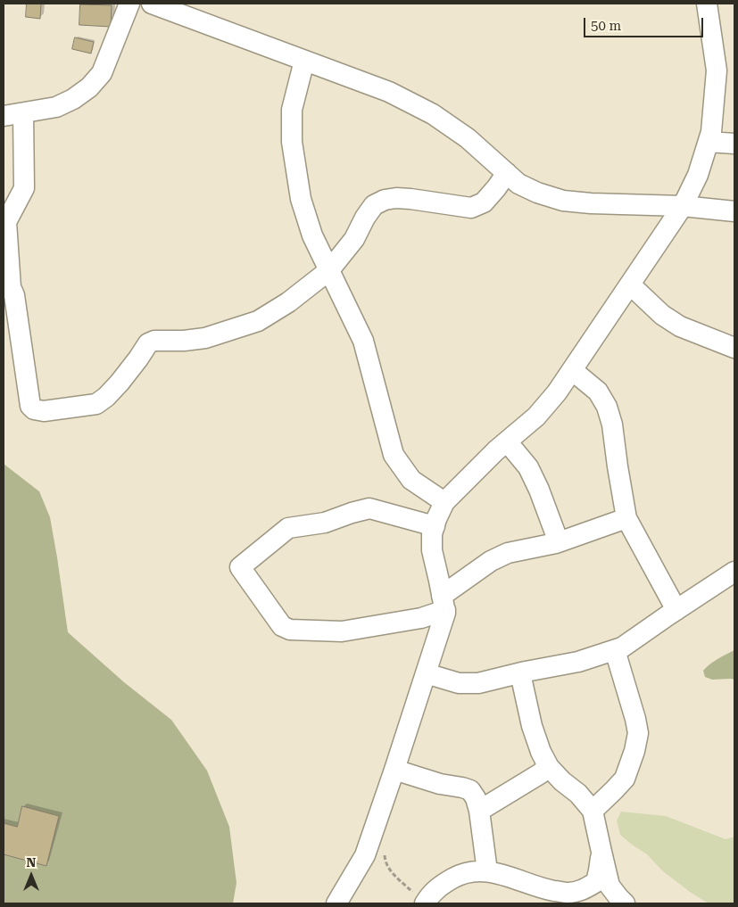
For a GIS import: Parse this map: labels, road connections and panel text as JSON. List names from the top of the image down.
{
  "scale_bar": "50 m",
  "north": "top"
}
